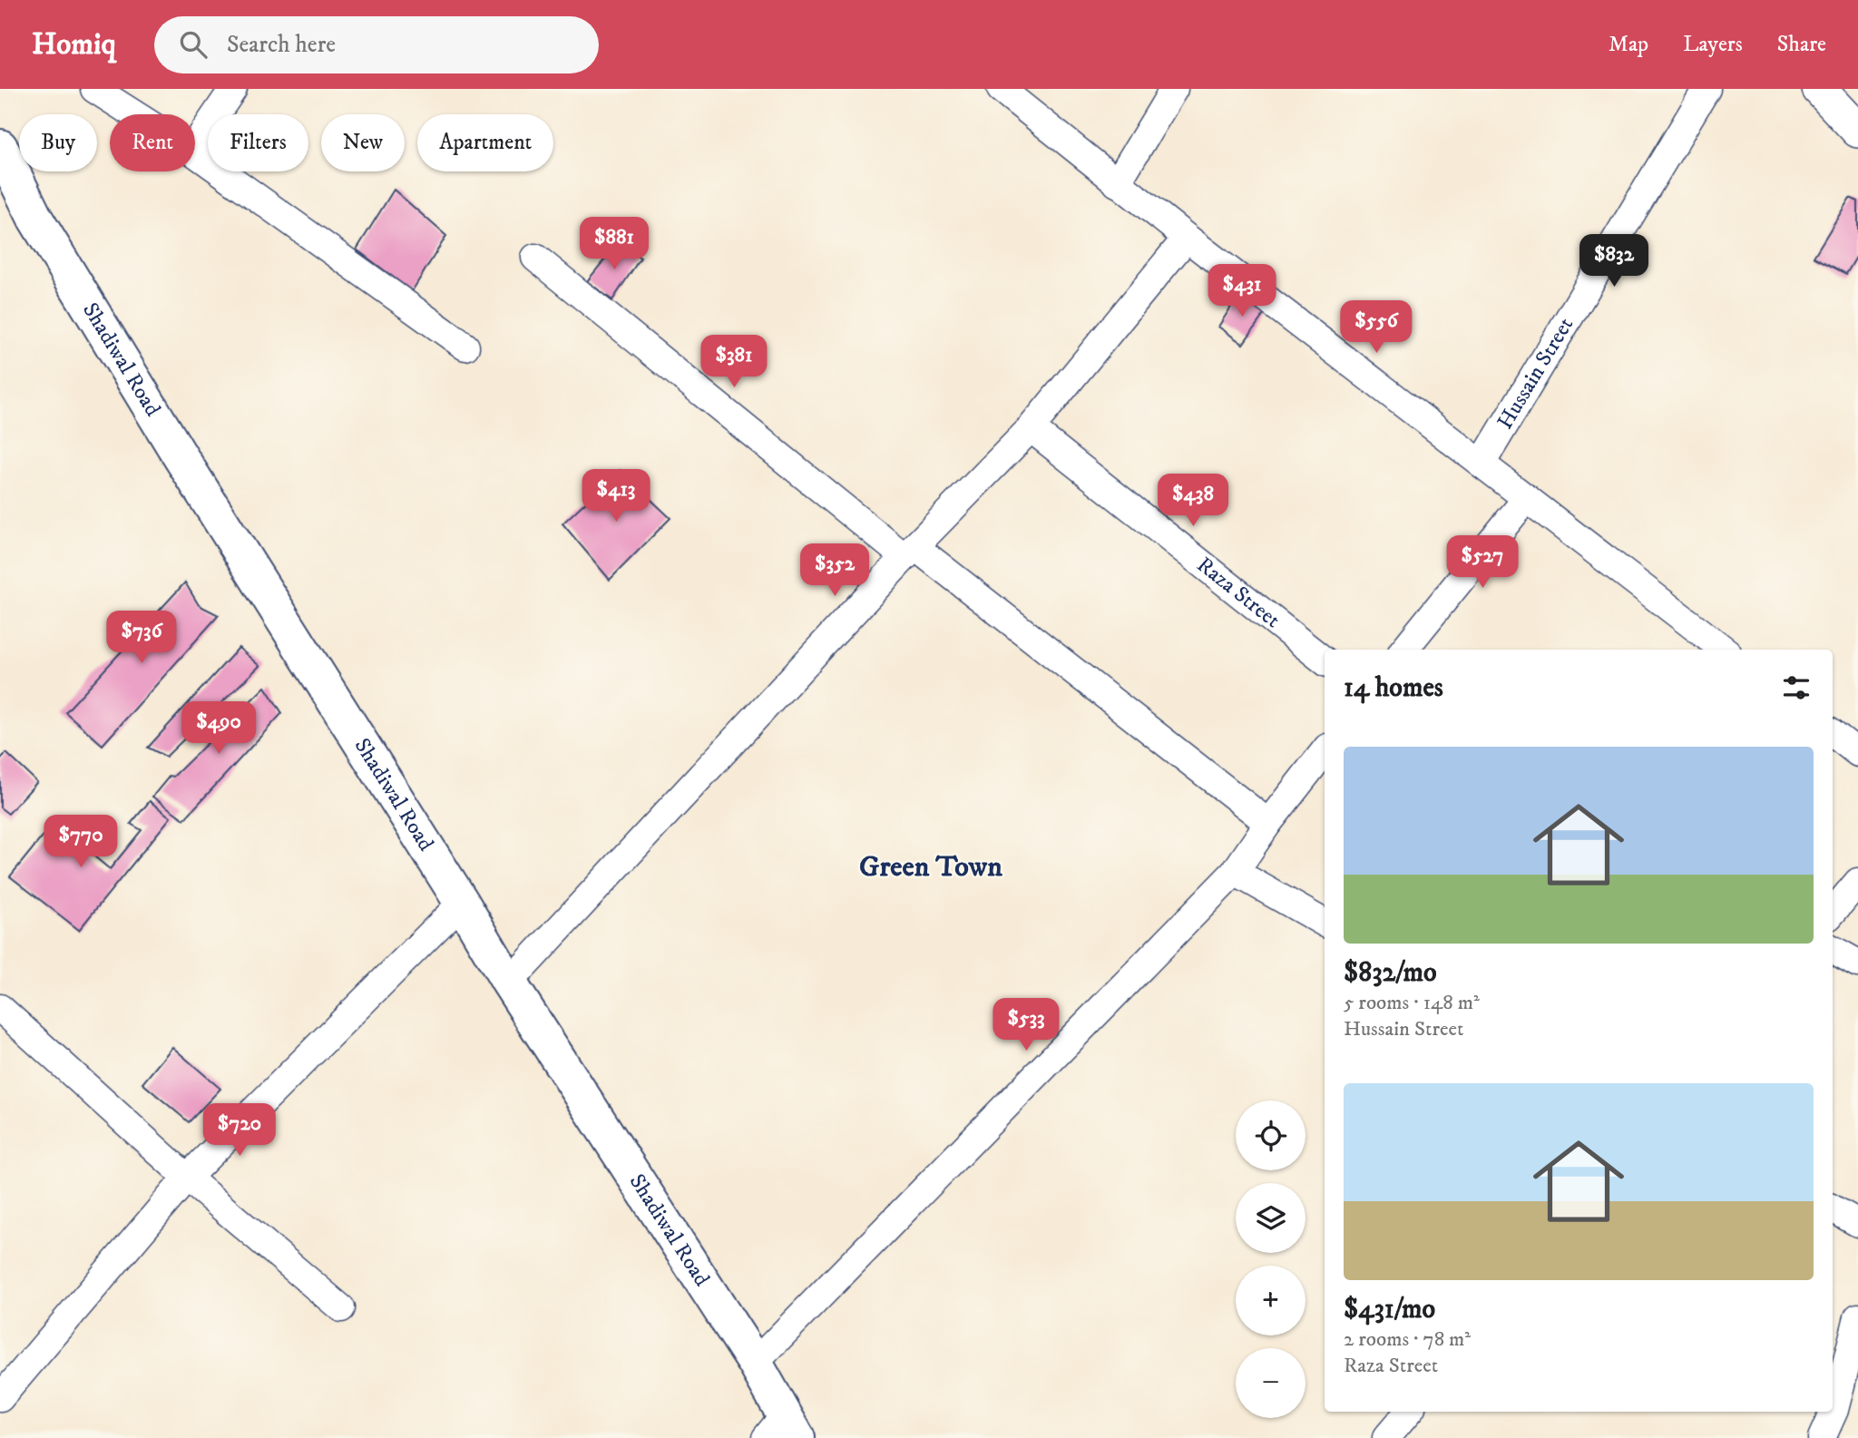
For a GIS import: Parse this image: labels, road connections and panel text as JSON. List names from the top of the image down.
{
  "streets": {
    "main road": ["Shadiwal Road"],
    "street": ["Hussain Street", "Raza Street"]
  },
  "districts": ["Green Town"],
  "page": {
    "header": "Homiq",
    "search": "Search here",
    "nav": ["Map", "Layers", "Share"],
    "chip": [
      "Buy",
      "Rent",
      "Filters",
      "New",
      "Apartment"
    ],
    "price": [
      "$881",
      "$832",
      "$431",
      "$556",
      "$381",
      "$413",
      "$438",
      "$527",
      "$352",
      "$736",
      "$490",
      "$770",
      "$533",
      "$720"
    ],
    "heading": "14 homes",
    "list": [
      {
        "name": "$832/mo",
        "note": "5 rooms · 148 m² · Hussain Street"
      },
      {
        "name": "$431/mo",
        "note": "2 rooms · 78 m² · Raza Street"
      }
    ],
    "map_buttons": ["+", "−"]
  }
}
